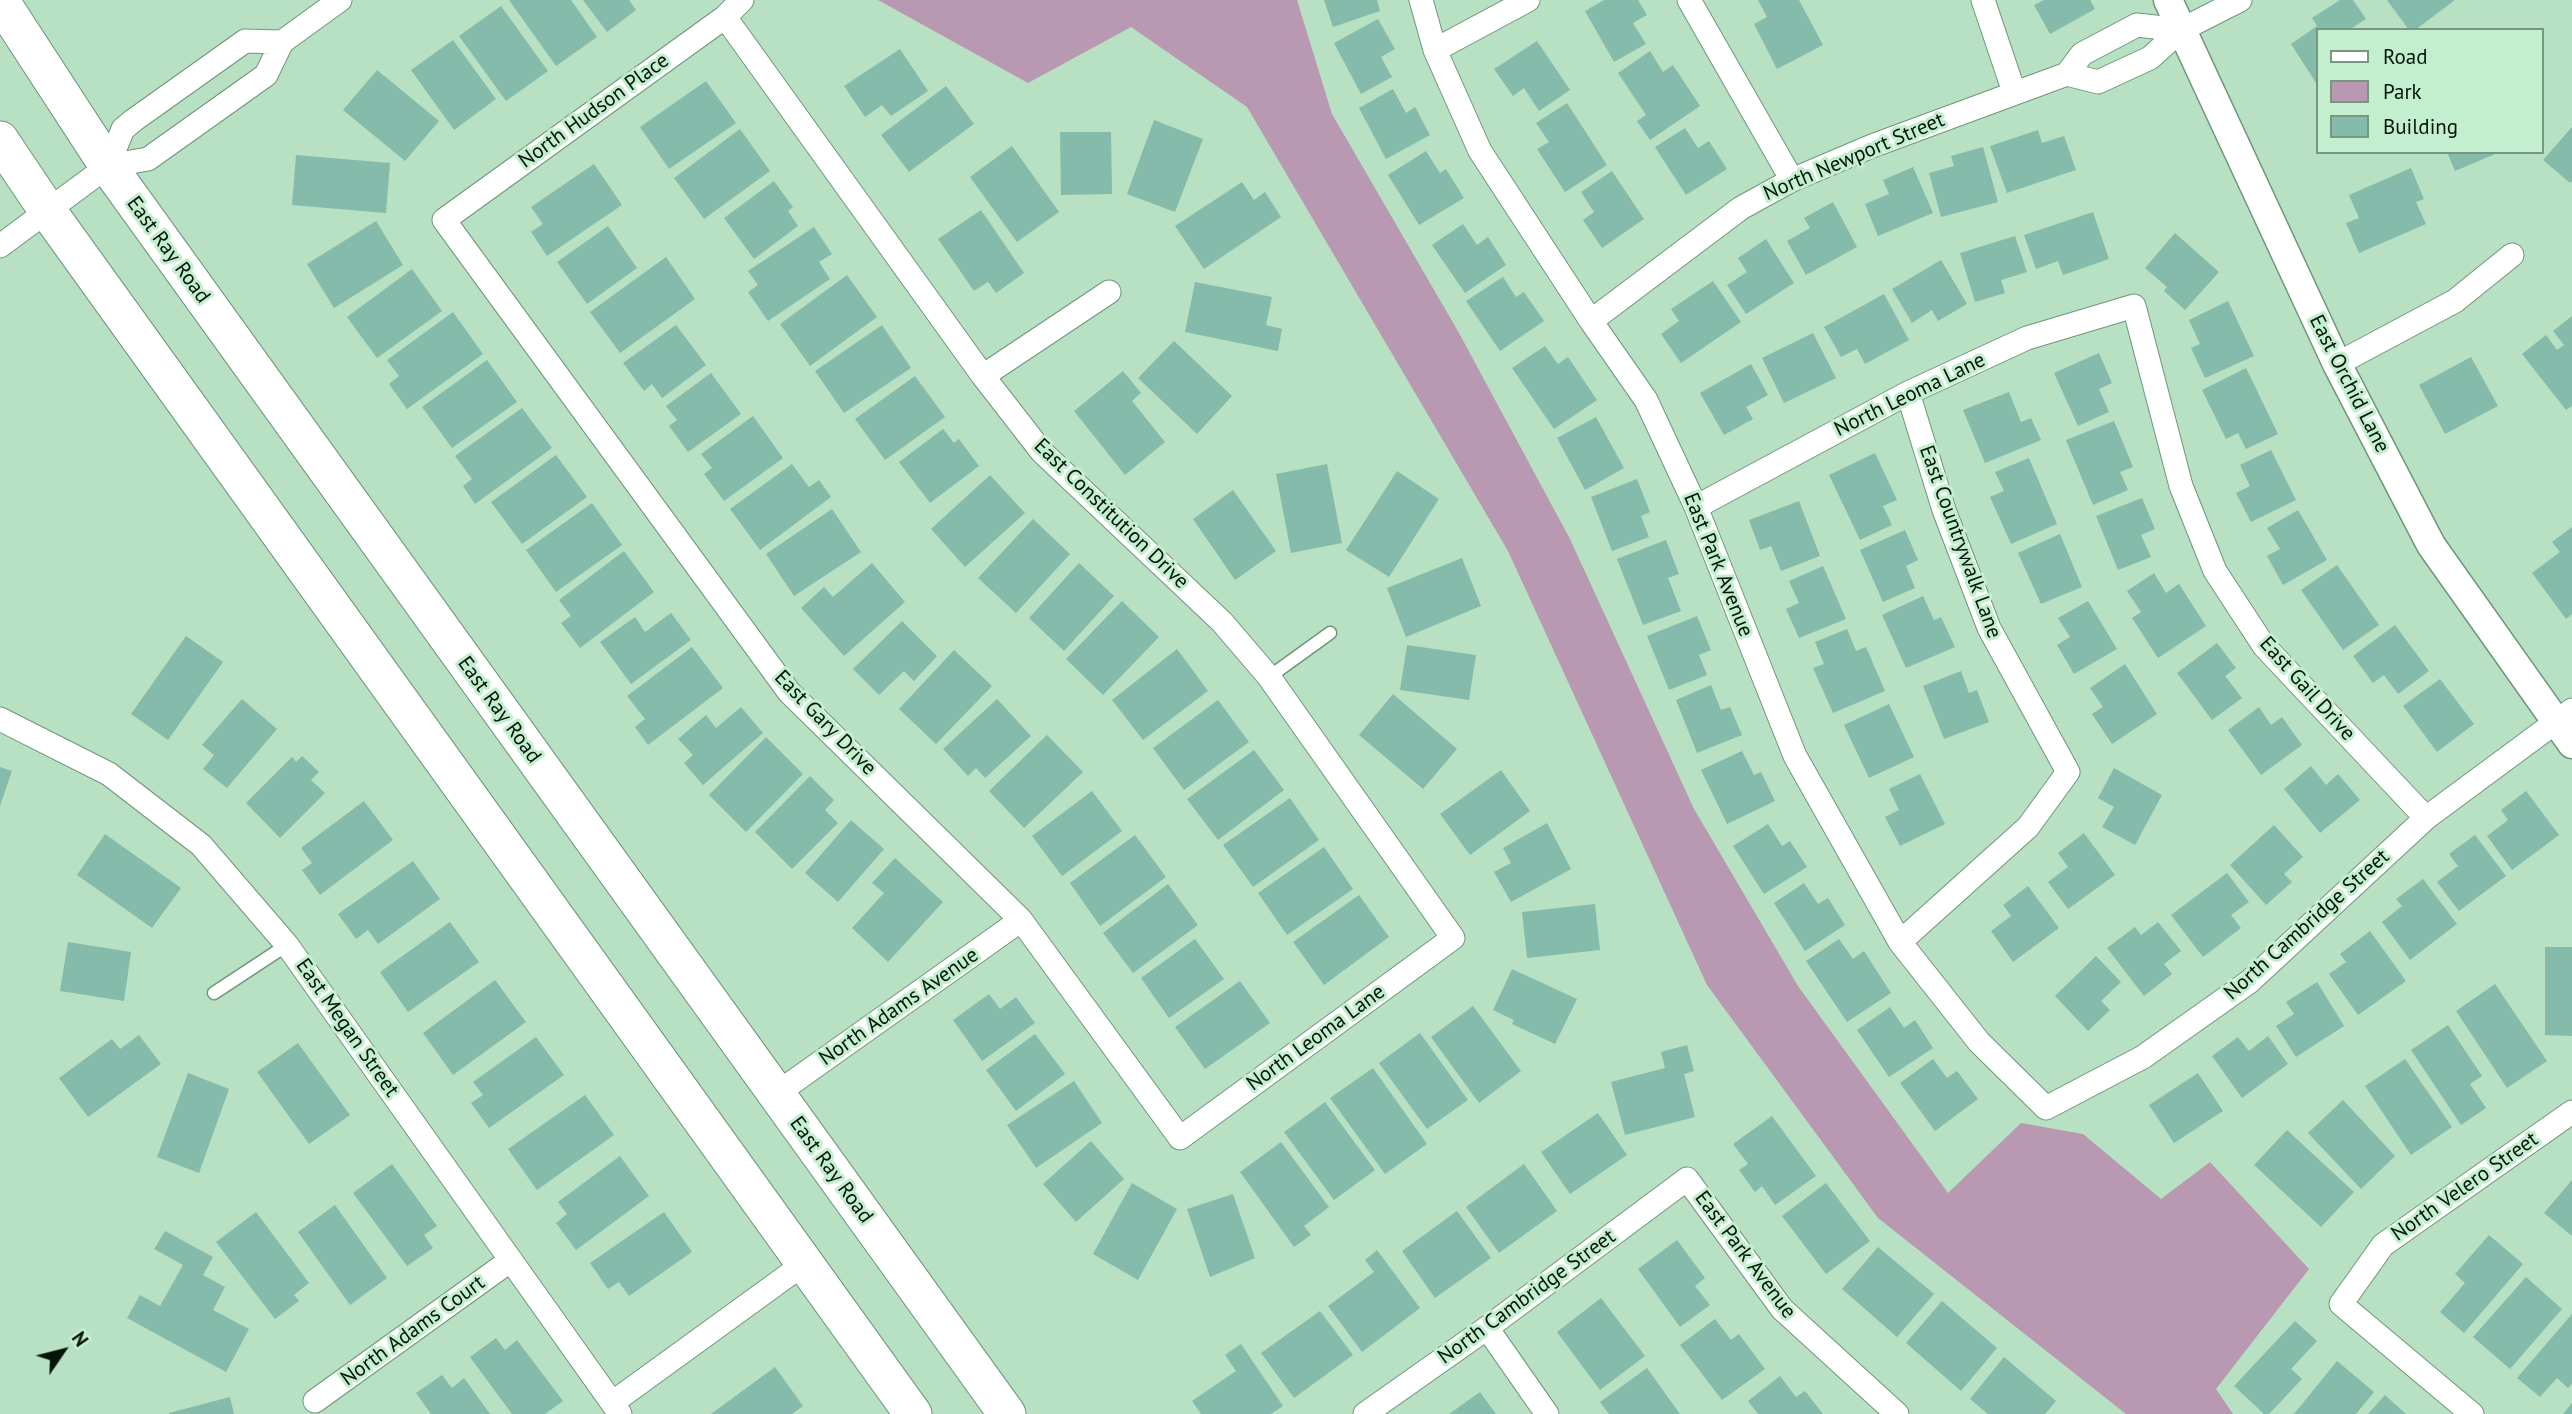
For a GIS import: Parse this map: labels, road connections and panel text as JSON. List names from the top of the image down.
{
  "streets": {
    "main road": ["East Ray Road"],
    "street": [
      "North Hudson Place",
      "North Newport Street",
      "East Orchid Lane",
      "North Leoma Lane",
      "East Constitution Drive",
      "East Countrywalk Lane",
      "East Park Avenue",
      "East Gail Drive",
      "East Gary Drive",
      "North Cambridge Street",
      "North Adams Avenue",
      "East Megan Street",
      "North Velero Street",
      "North Adams Court"
    ]
  },
  "crossings": [
    ["North Hudson Place", "East Constitution Drive"],
    ["North Hudson Place", "East Gary Drive"],
    ["North Newport Street", "East Orchid Lane"],
    ["North Newport Street", "East Park Avenue"],
    ["East Ray Road", "North Adams Avenue"],
    ["East Orchid Lane", "North Cambridge Street"],
    ["North Leoma Lane", "East Constitution Drive"],
    ["North Leoma Lane", "East Countrywalk Lane"],
    ["North Leoma Lane", "East Park Avenue"],
    ["North Leoma Lane", "East Gail Drive"],
    ["North Leoma Lane", "East Gary Drive"],
    ["East Countrywalk Lane", "East Park Avenue"],
    ["East Park Avenue", "North Cambridge Street"],
    ["East Gail Drive", "North Cambridge Street"],
    ["East Gary Drive", "North Adams Avenue"],
    ["East Megan Street", "North Adams Court"]
  ],
  "legend": ["Road", "Park", "Building"],
  "north": "top right"
}
